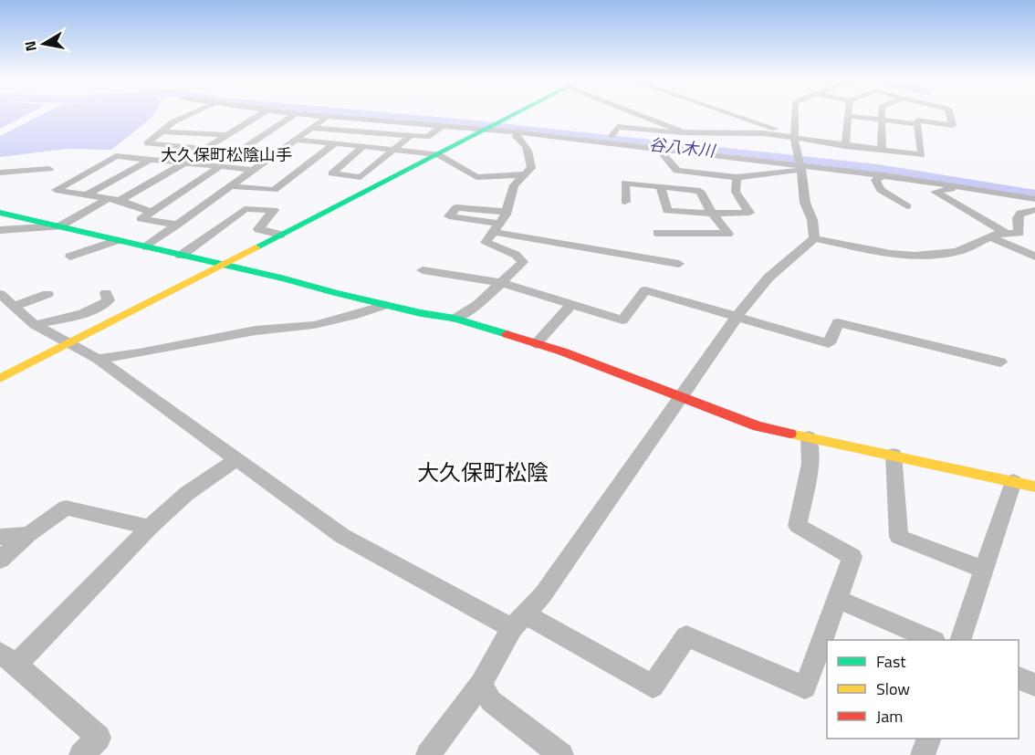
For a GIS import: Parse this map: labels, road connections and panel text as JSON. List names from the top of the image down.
{
  "districts": ["大久保町松陰山手", "大久保町松陰"],
  "water": ["谷八木川"],
  "legend": ["Fast", "Slow", "Jam"],
  "north": "left"
}
